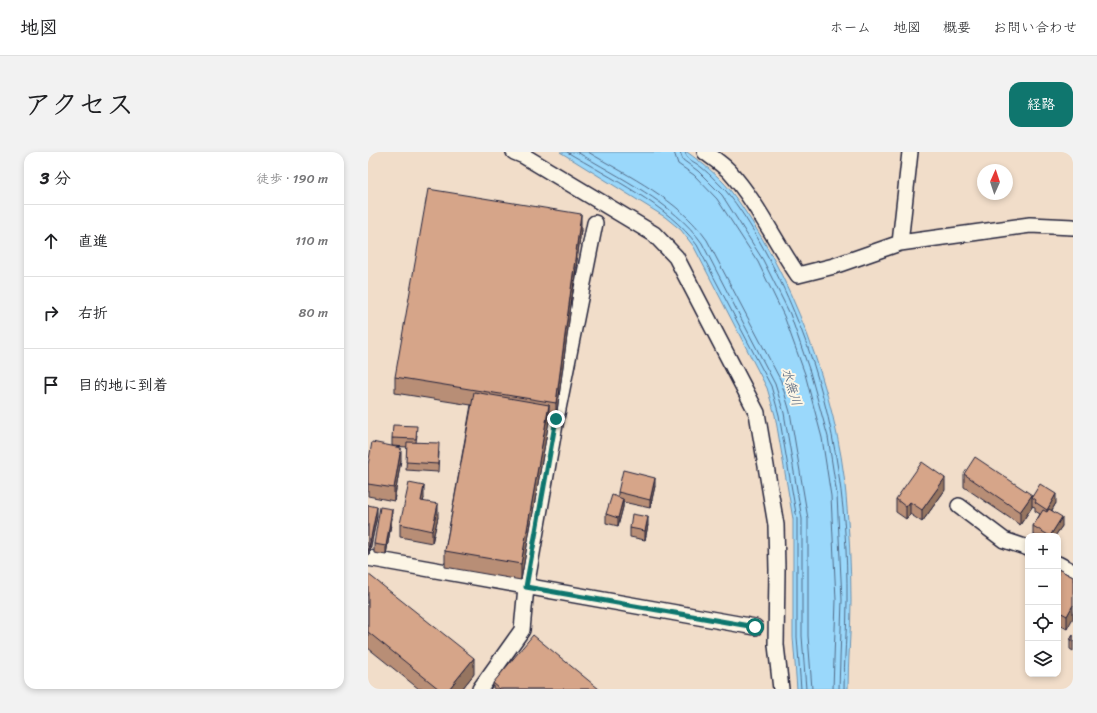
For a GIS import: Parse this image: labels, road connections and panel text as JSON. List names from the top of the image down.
{
  "water": ["水無川"],
  "north": "top",
  "page": {
    "header": "地図",
    "nav": [
      "ホーム",
      "地図",
      "概要",
      "お問い合わせ"
    ],
    "title": "アクセス",
    "buttons": "経路",
    "heading": ["3 分", "徒歩 · 190 m"],
    "list": [
      ["直進", "110 m"],
      ["右折", "80 m"],
      "目的地に到着"
    ],
    "map_buttons": ["+", "−"]
  }
}
